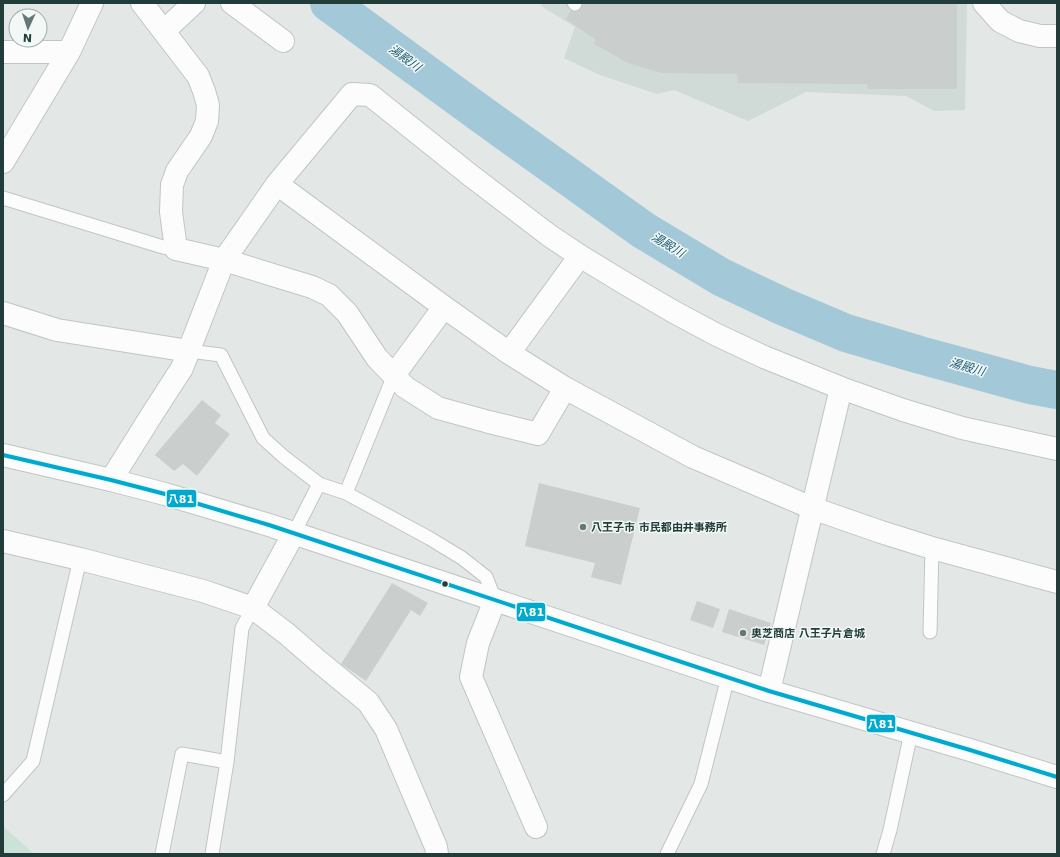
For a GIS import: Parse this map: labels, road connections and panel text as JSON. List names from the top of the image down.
{
  "water": ["湯殿川"],
  "places": ["八王子市 市民都由井事務所", "奥芝商店 八王子片倉城"],
  "lines": ["transit line 八81"],
  "north": "bottom"
}
